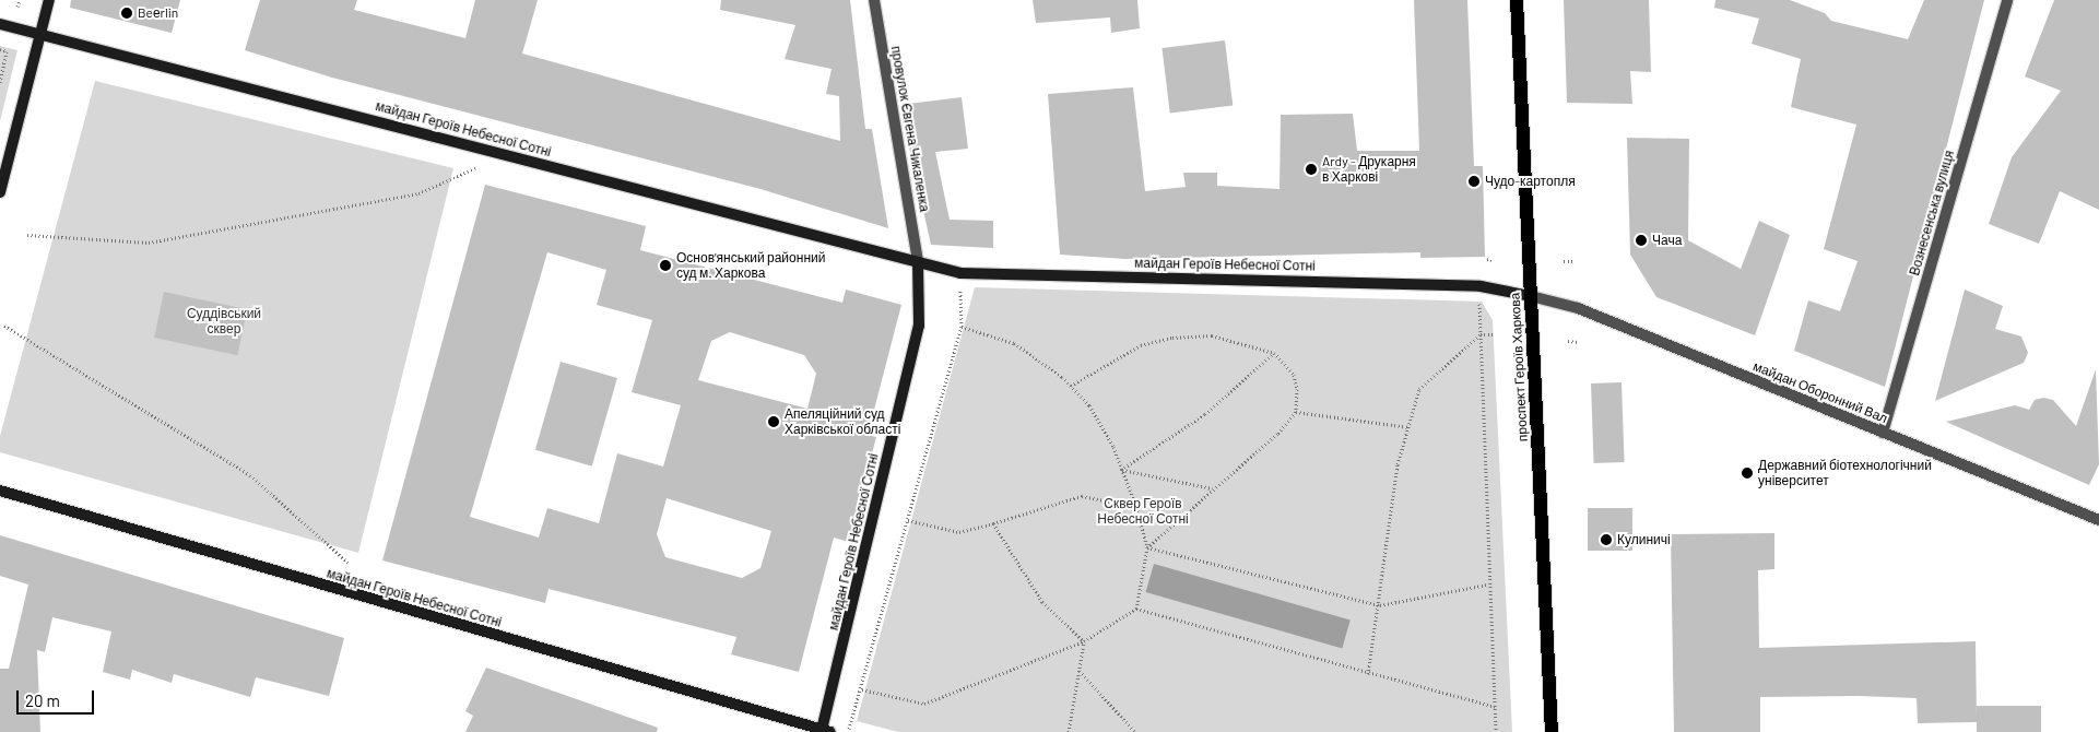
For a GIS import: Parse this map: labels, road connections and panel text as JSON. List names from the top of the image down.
{
  "streets": {
    "main road": ["майдан Героїв Небесної Сотні", "проспект Героїв Харкова"],
    "street": ["провулок Євгена Чикаленка", "Вознесенська вулиця", "майдан Оборонний Вал"]
  },
  "crossings": [
    ["майдан Героїв Небесної Сотні", "провулок Євгена Чикаленка"],
    ["майдан Героїв Небесної Сотні", "проспект Героїв Харкова"],
    ["майдан Героїв Небесної Сотні", "майдан Оборонний Вал"],
    ["Вознесенська вулиця", "майдан Оборонний Вал"],
    ["проспект Героїв Харкова", "майдан Оборонний Вал"]
  ],
  "parks": ["Суддівський сквер", "Сквер Героїв Небесної Сотні"],
  "places": [
    "Beеrlin",
    "Ardy - Друкарня в Харкові",
    "Чудо-картопля",
    "Чача",
    "Основ'янський районний суд м. Харкова",
    "Апеляційний суд Харківської області",
    "Державний біотехнологічний університет",
    "Кулиничі"
  ],
  "scale_bar": "20 m"
}
